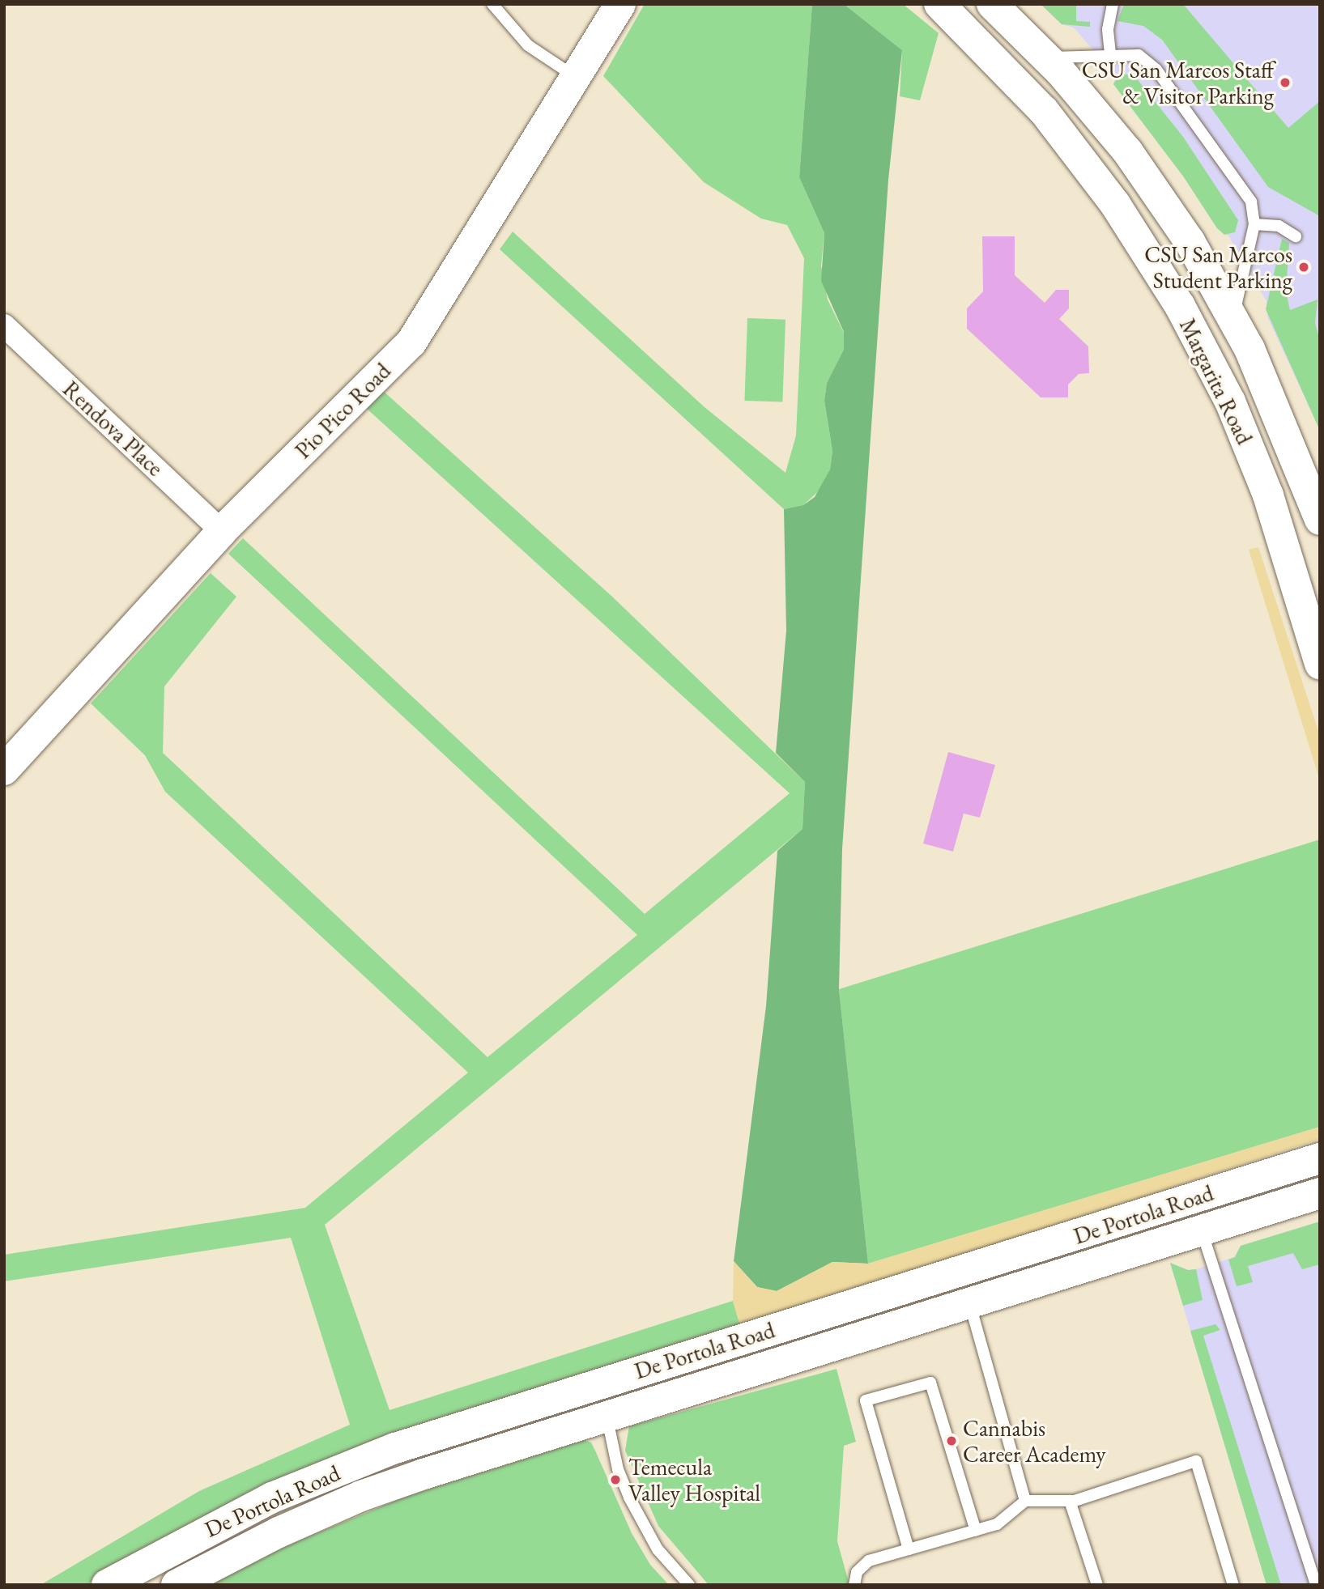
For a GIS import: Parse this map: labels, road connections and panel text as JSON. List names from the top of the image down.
{
  "streets": {
    "main road": ["Margarita Road", "Pio Pico Road", "De Portola Road"],
    "street": ["Rendova Place"]
  },
  "crossings": [
    ["Pio Pico Road", "Rendova Place"]
  ],
  "places": [
    "CSU San Marcos Staff & Visitor Parking",
    "CSU San Marcos Student Parking",
    "Cannabis Career Academy",
    "Temecula Valley Hospital"
  ]
}
